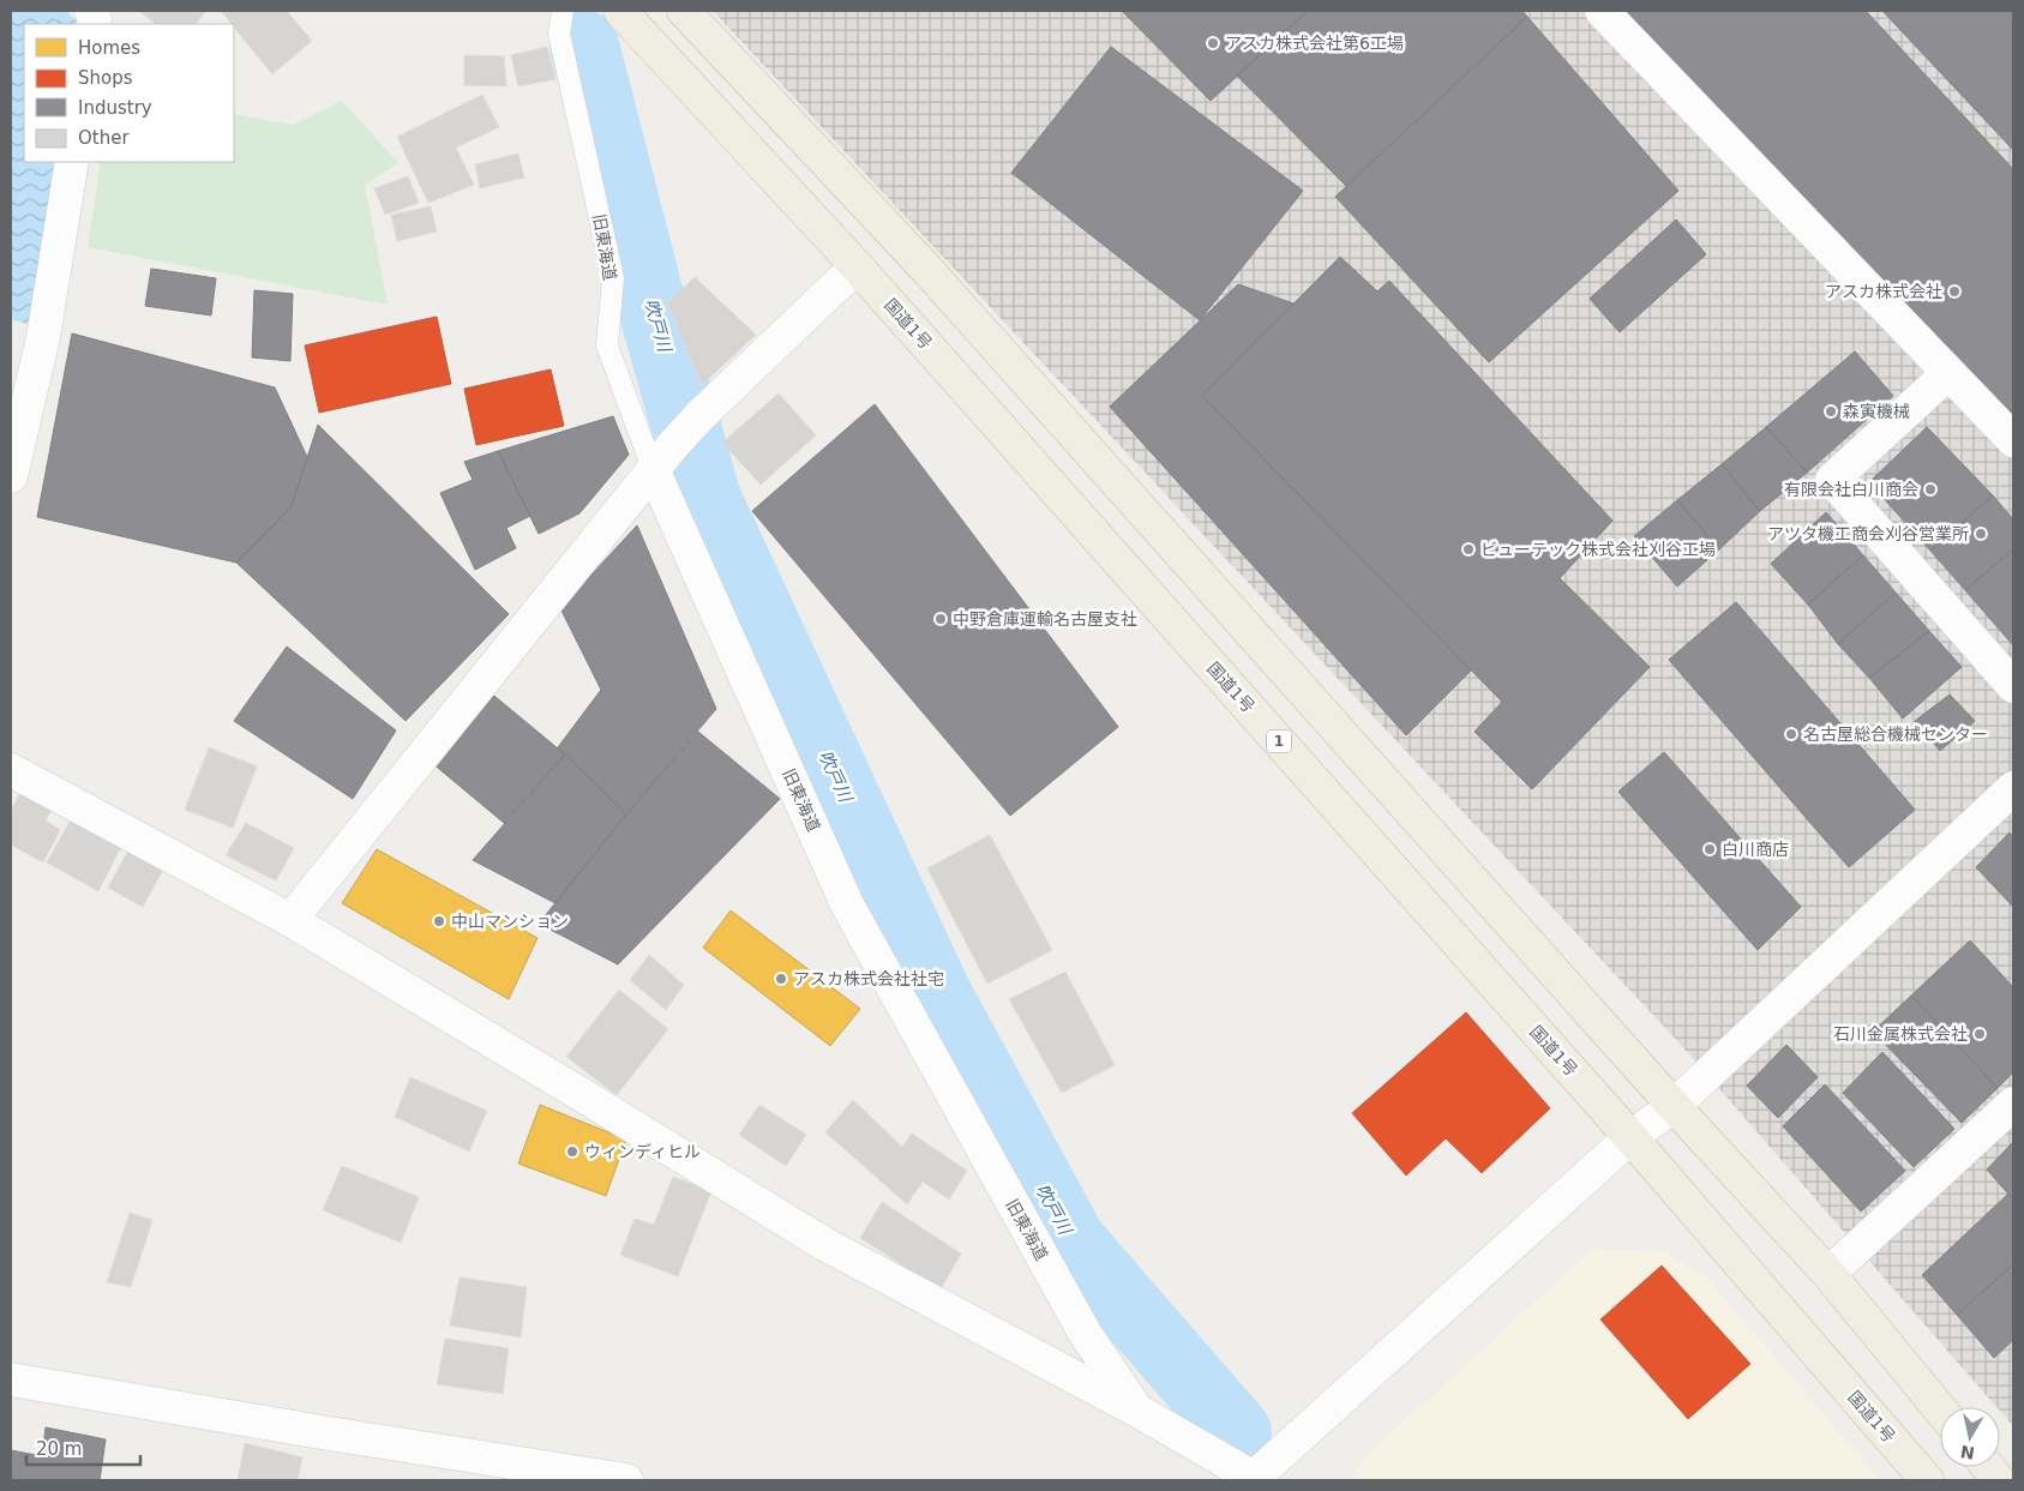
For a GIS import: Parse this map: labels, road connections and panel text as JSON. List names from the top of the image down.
{
  "streets": {
    "highway": ["国道1号", "1"],
    "street": ["旧東海道"]
  },
  "water": ["吹戸川"],
  "places": [
    "アスカ株式会社第6工場",
    "アスカ株式会社",
    "森寅機械",
    "有限会社白川商会",
    "アツタ機工商会刈谷営業所",
    "ビューテック株式会社刈谷工場",
    "中野倉庫運輸名古屋支社",
    "名古屋総合機械センター",
    "白川商店",
    "中山マンション",
    "アスカ株式会社社宅",
    "石川金属株式会社",
    "ウィンディヒル"
  ],
  "legend": [
    "Homes",
    "Shops",
    "Industry",
    "Other"
  ],
  "scale_bar": "20 m",
  "north": "bottom"
}
